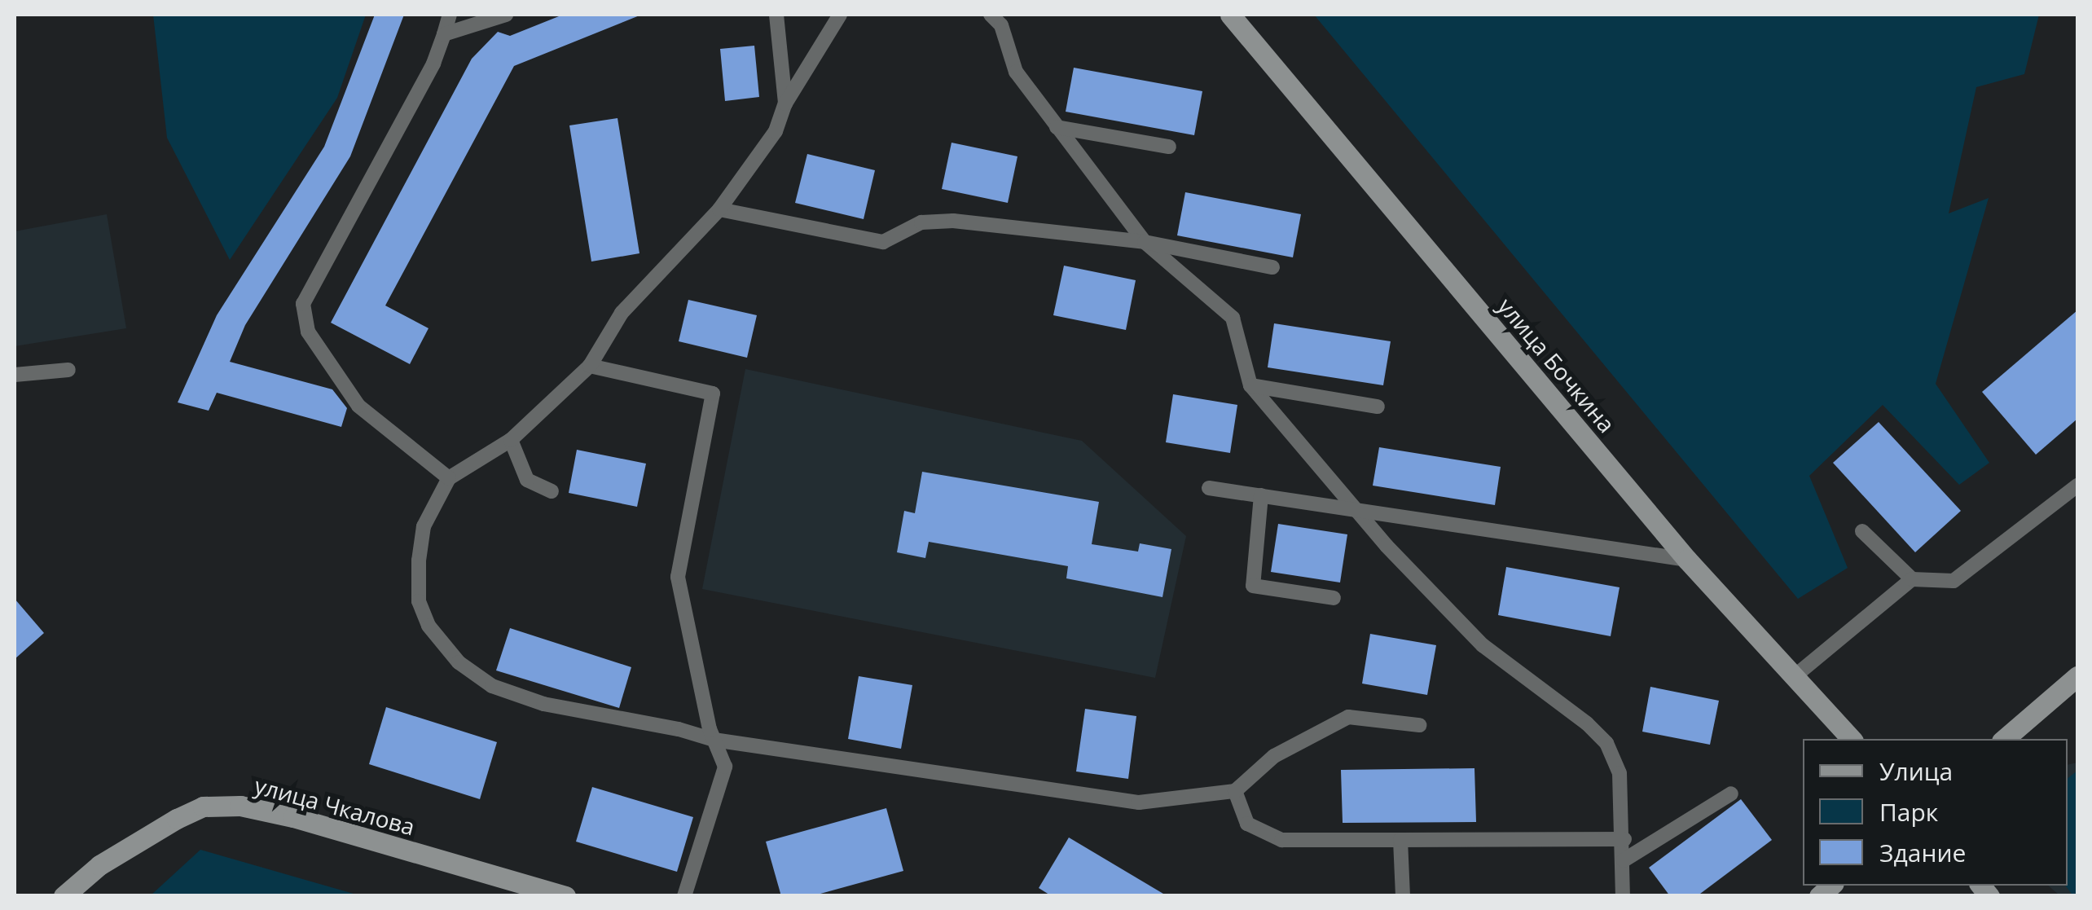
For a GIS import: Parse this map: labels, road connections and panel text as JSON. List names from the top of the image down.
{
  "streets": {
    "main road": ["улица Бочкина", "улица Чкалова"]
  },
  "legend": ["Улица", "Парк", "Здание"]
}
